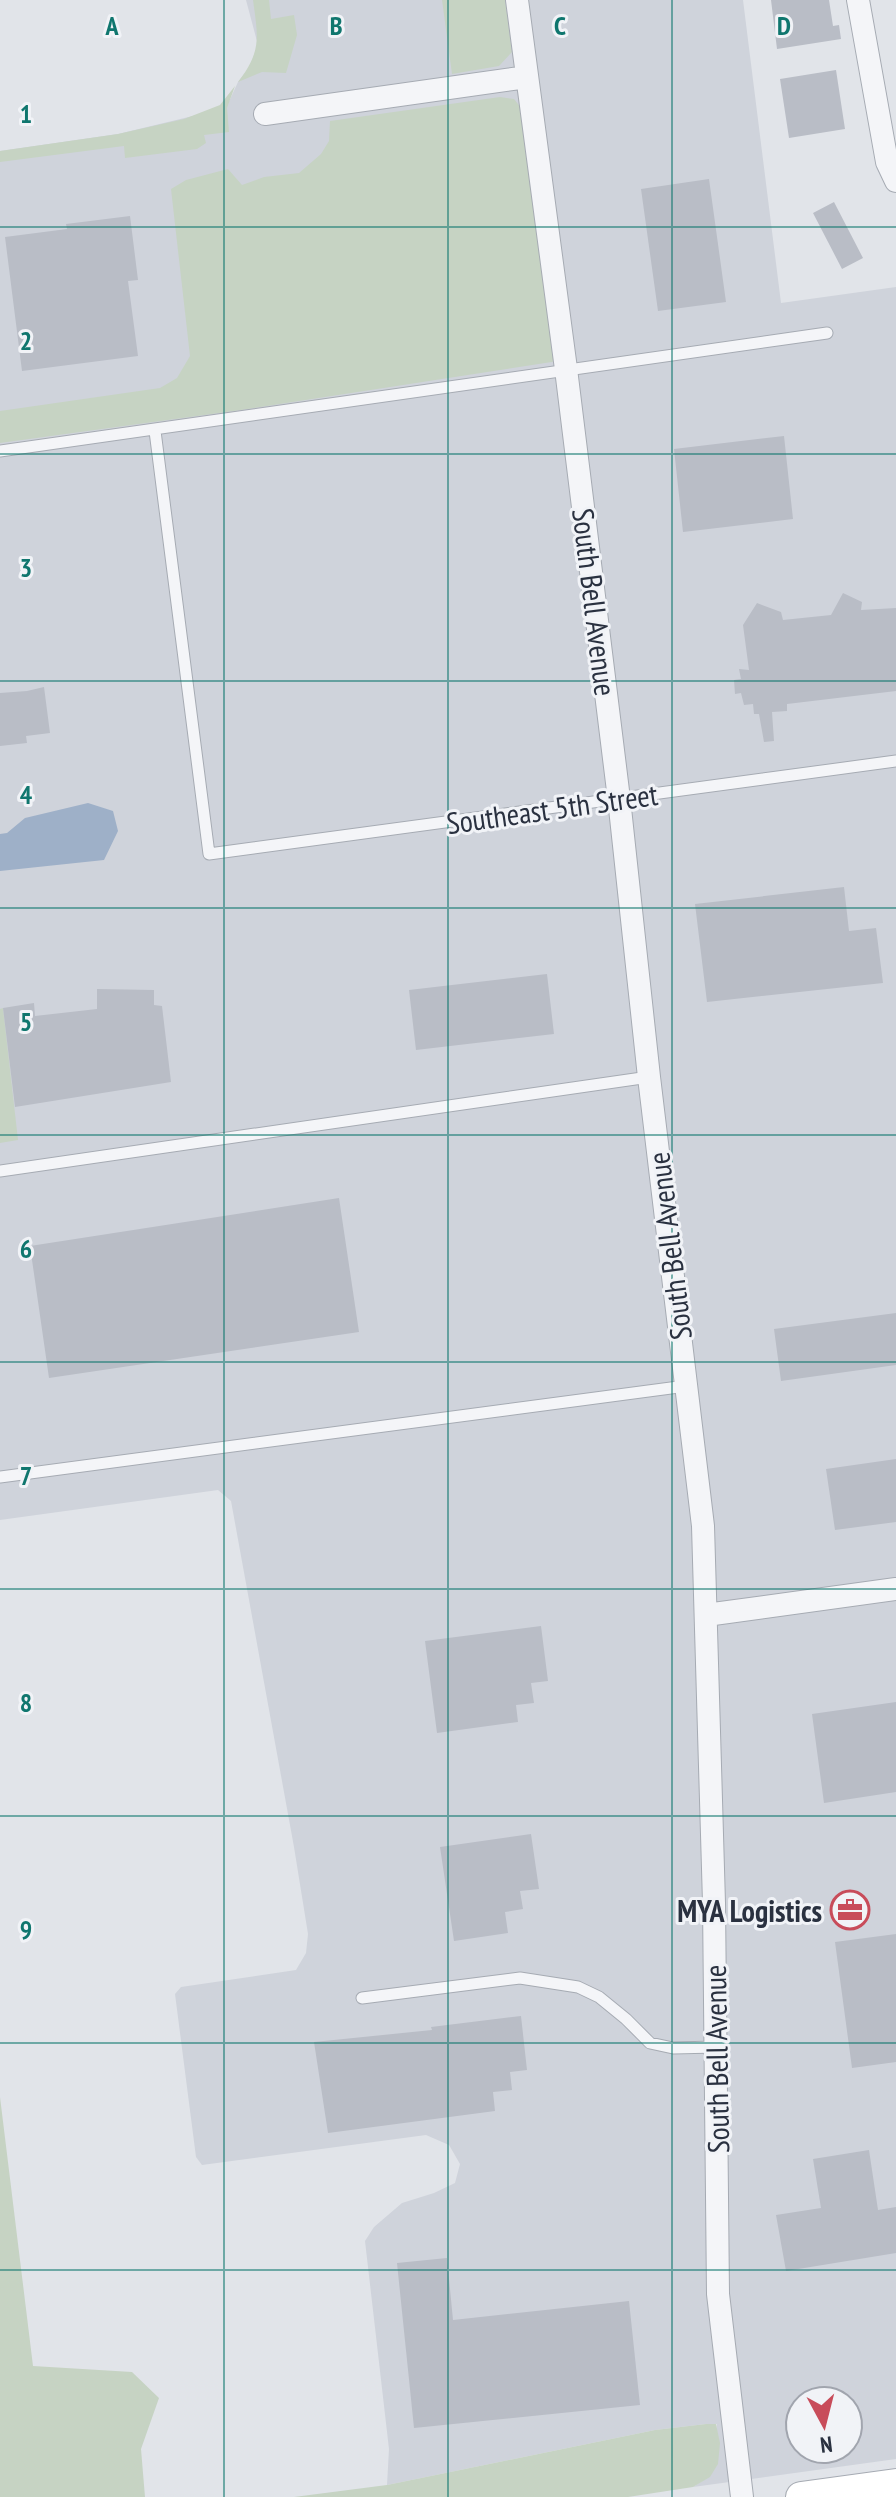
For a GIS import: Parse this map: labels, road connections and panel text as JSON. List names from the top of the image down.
{
  "streets": {
    "street": ["South Bell Avenue"],
    "lane": ["Southeast 5th Street"]
  },
  "crossings": [
    ["South Bell Avenue", "Southeast 5th Street"]
  ],
  "places": {
    "office": ["MYA Logistics"]
  },
  "north": "bottom",
  "grid": {
    "columns": [
      "A",
      "B",
      "C",
      "D"
    ],
    "rows": [
      "1",
      "2",
      "3",
      "4",
      "5",
      "6",
      "7",
      "8",
      "9"
    ]
  }
}
